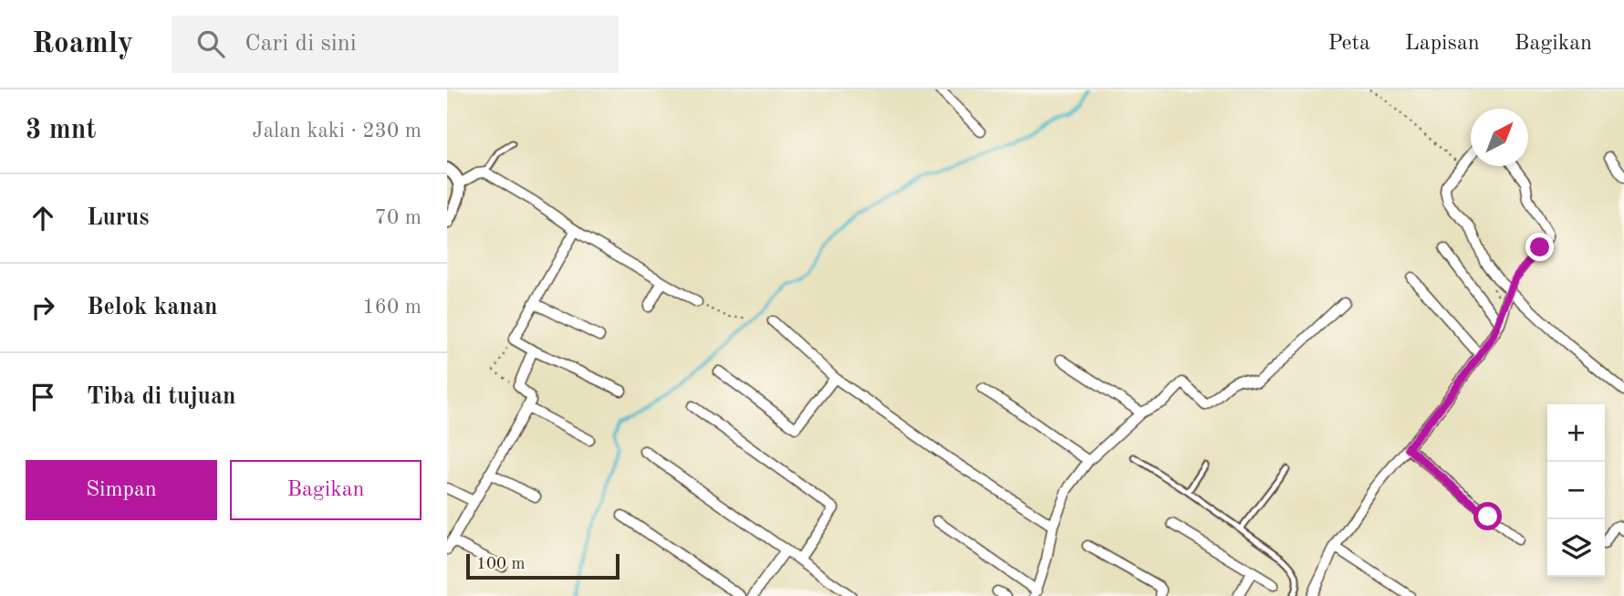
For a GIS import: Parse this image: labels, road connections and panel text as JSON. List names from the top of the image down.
{
  "scale_bar": "100 m",
  "north": "top right",
  "page": {
    "header": "Roamly",
    "search": "Cari di sini",
    "nav": ["Peta", "Lapisan", "Bagikan"],
    "heading": ["3 mnt", "Jalan kaki · 230 m"],
    "list": [
      ["Lurus", "70 m"],
      ["Belok kanan", "160 m"],
      "Tiba di tujuan"
    ],
    "map_buttons": ["+", "−"],
    "buttons": ["Simpan", "Bagikan"],
    "scale": "100 m"
  }
}
